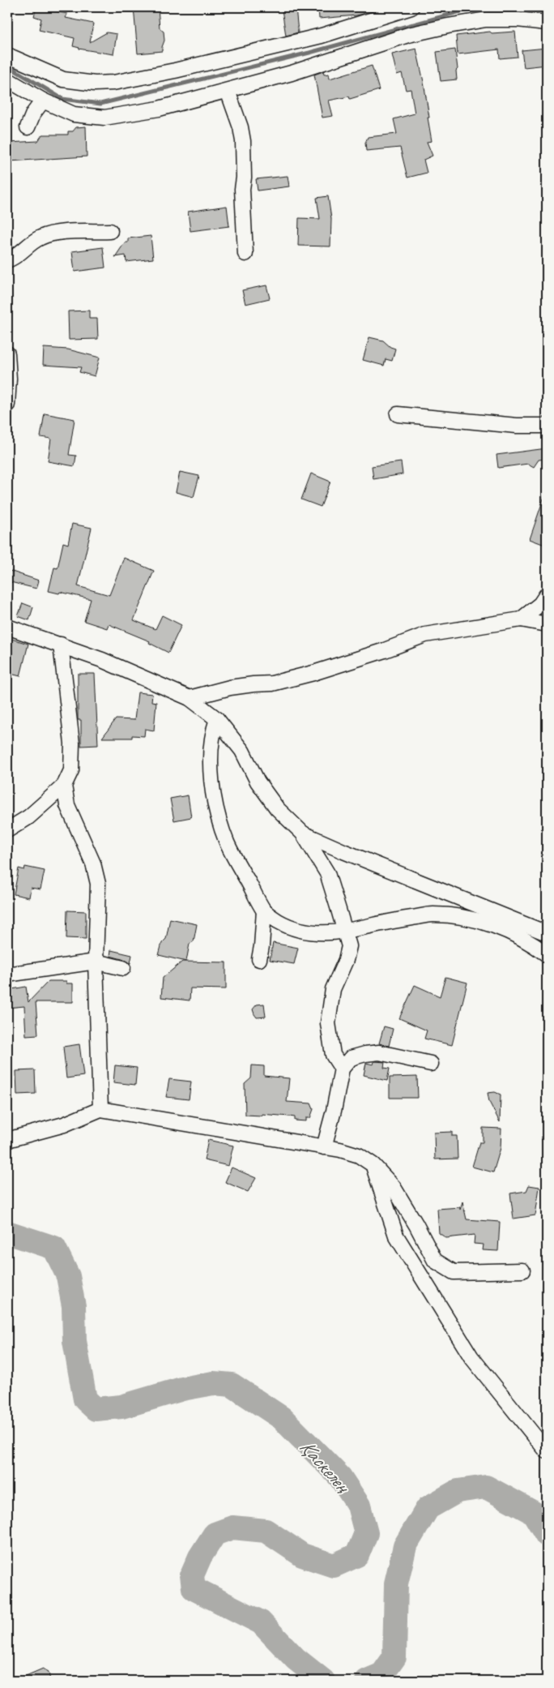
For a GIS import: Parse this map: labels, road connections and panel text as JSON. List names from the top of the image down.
{
  "water": ["Қаскелең"]
}
